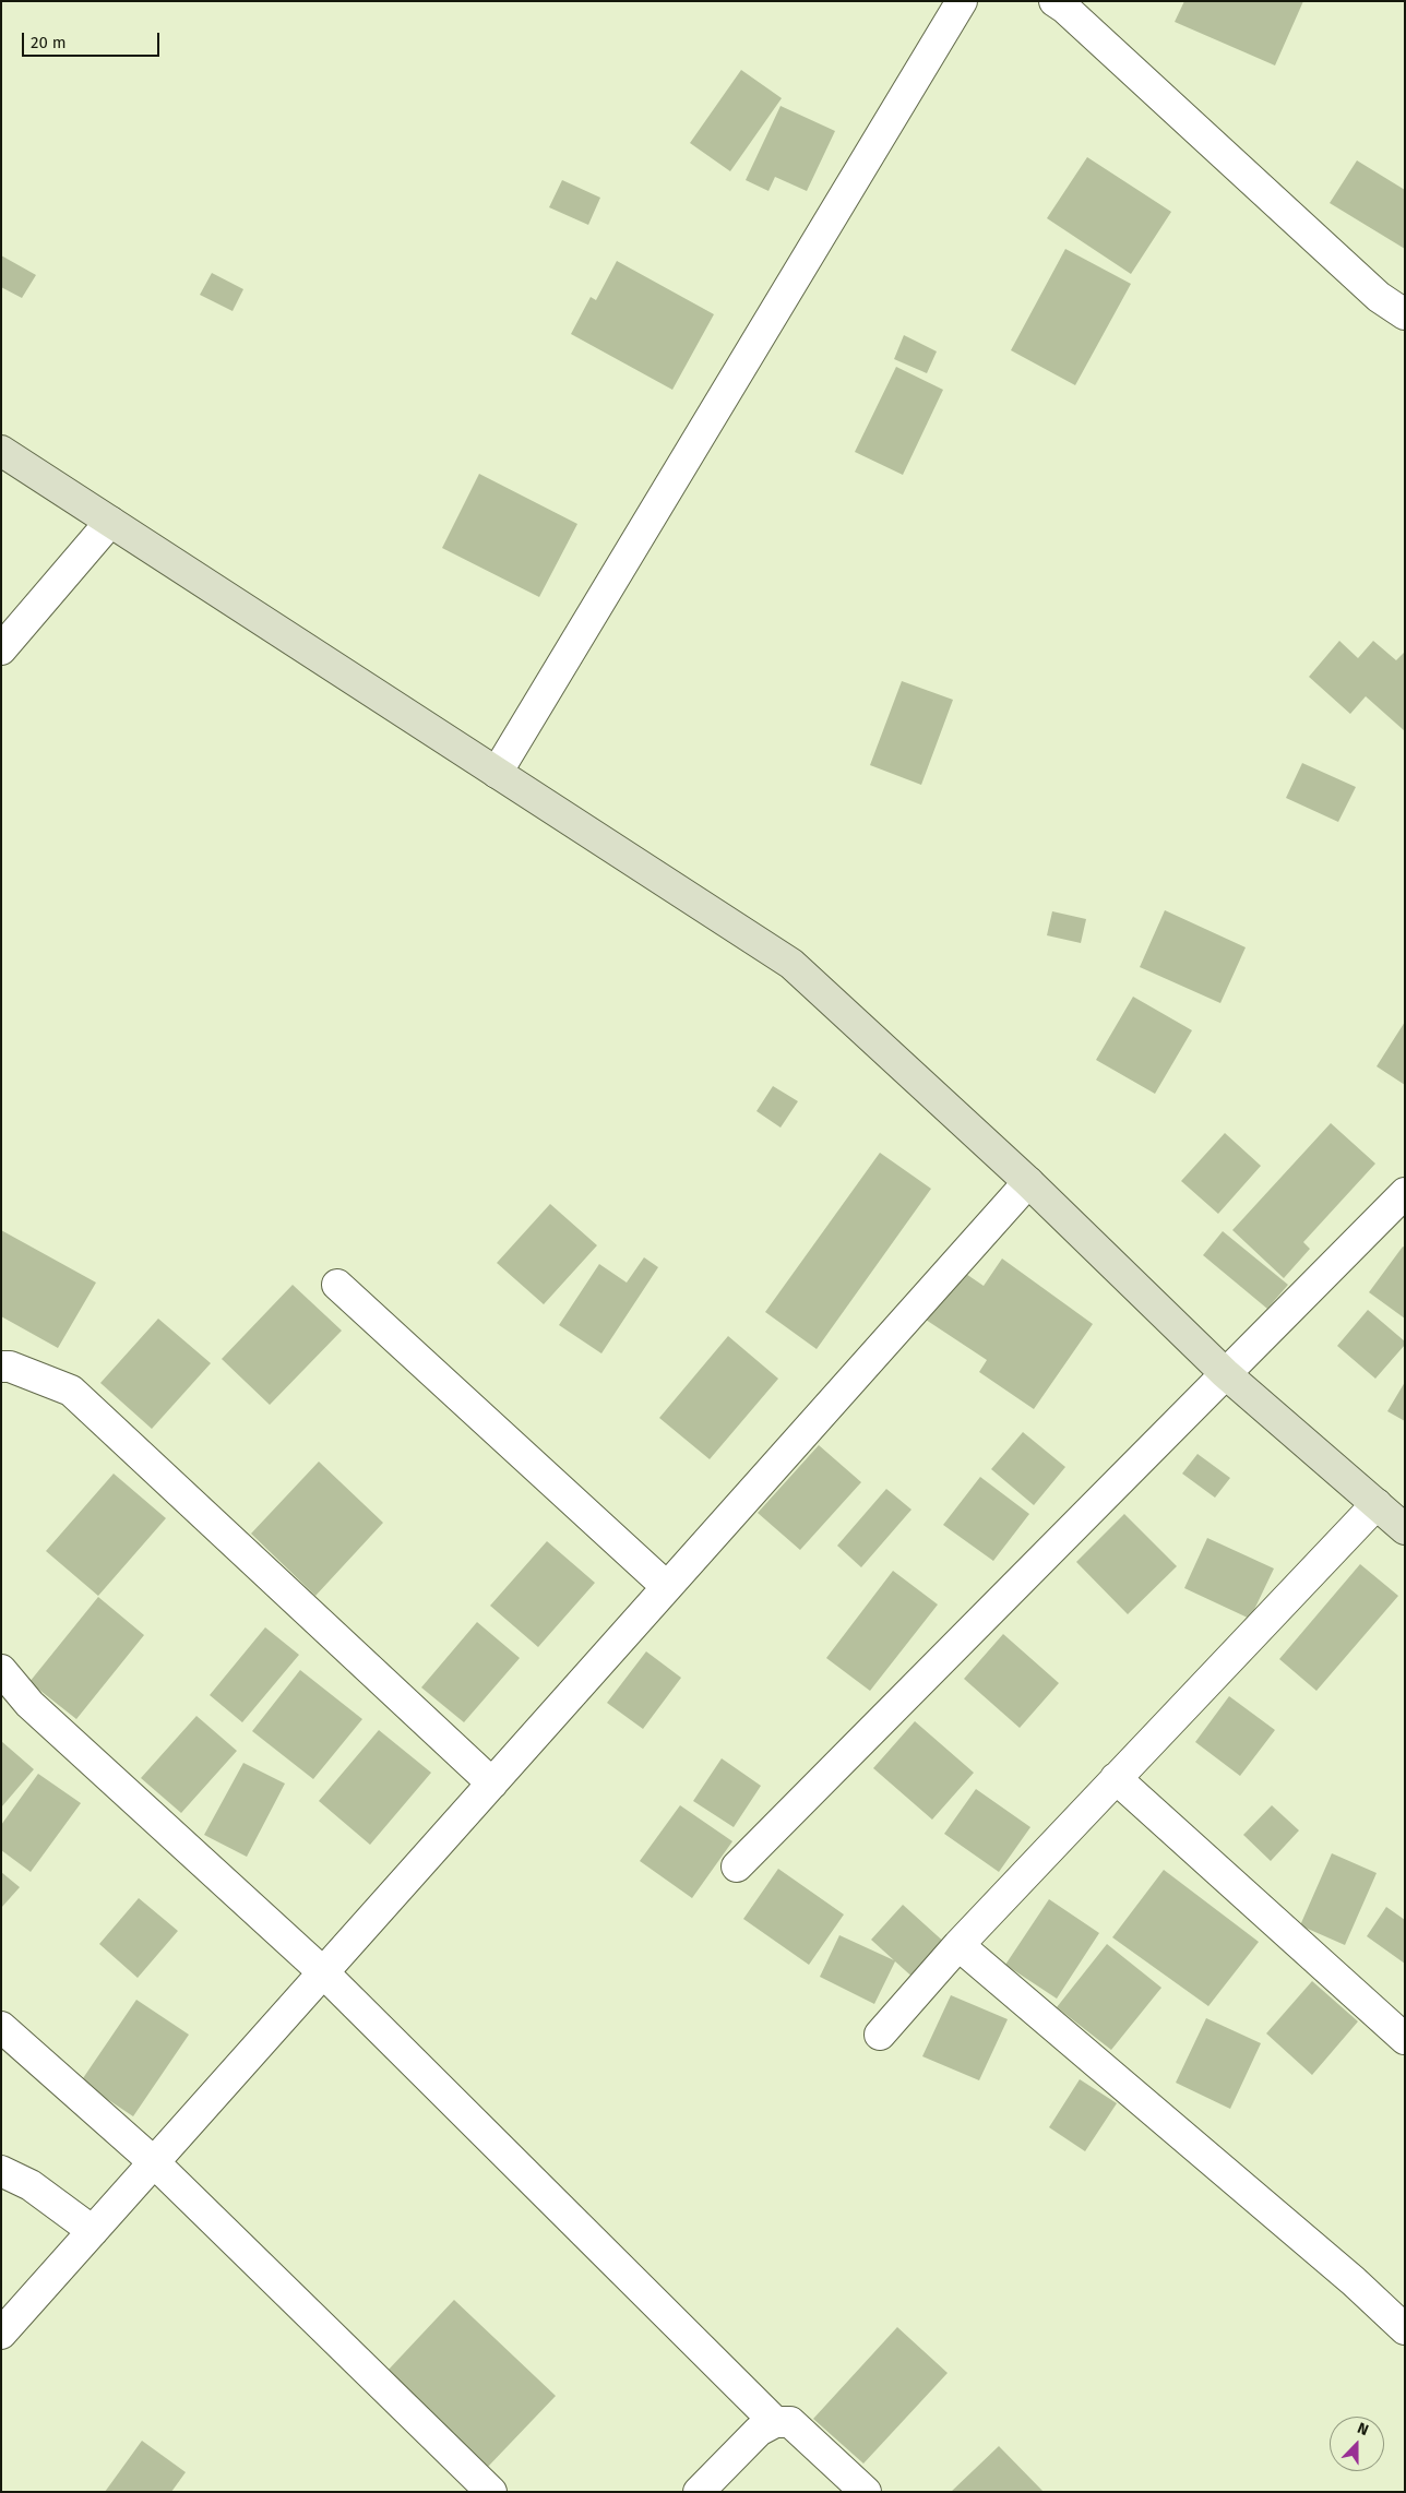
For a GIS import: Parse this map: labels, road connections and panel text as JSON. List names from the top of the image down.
{
  "scale_bar": "20 m",
  "north": "top"
}
